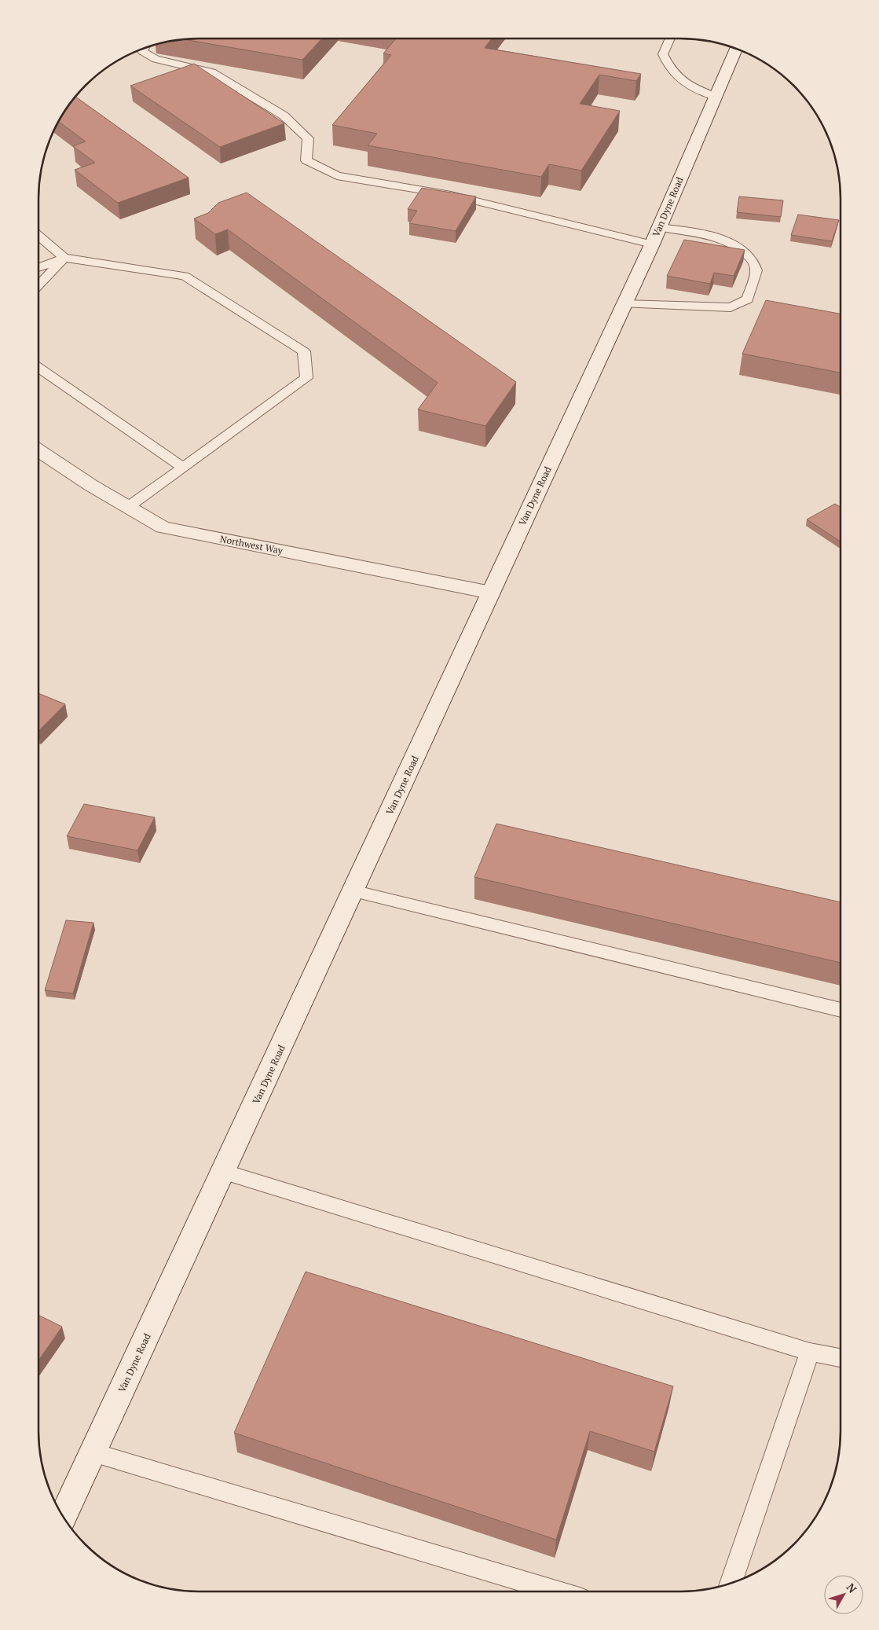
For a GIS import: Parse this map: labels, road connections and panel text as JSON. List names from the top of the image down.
{
  "streets": {
    "street": ["Van Dyne Road", "Northwest Way"]
  },
  "crossings": [
    ["Van Dyne Road", "Northwest Way"]
  ],
  "north": "top right"
}
